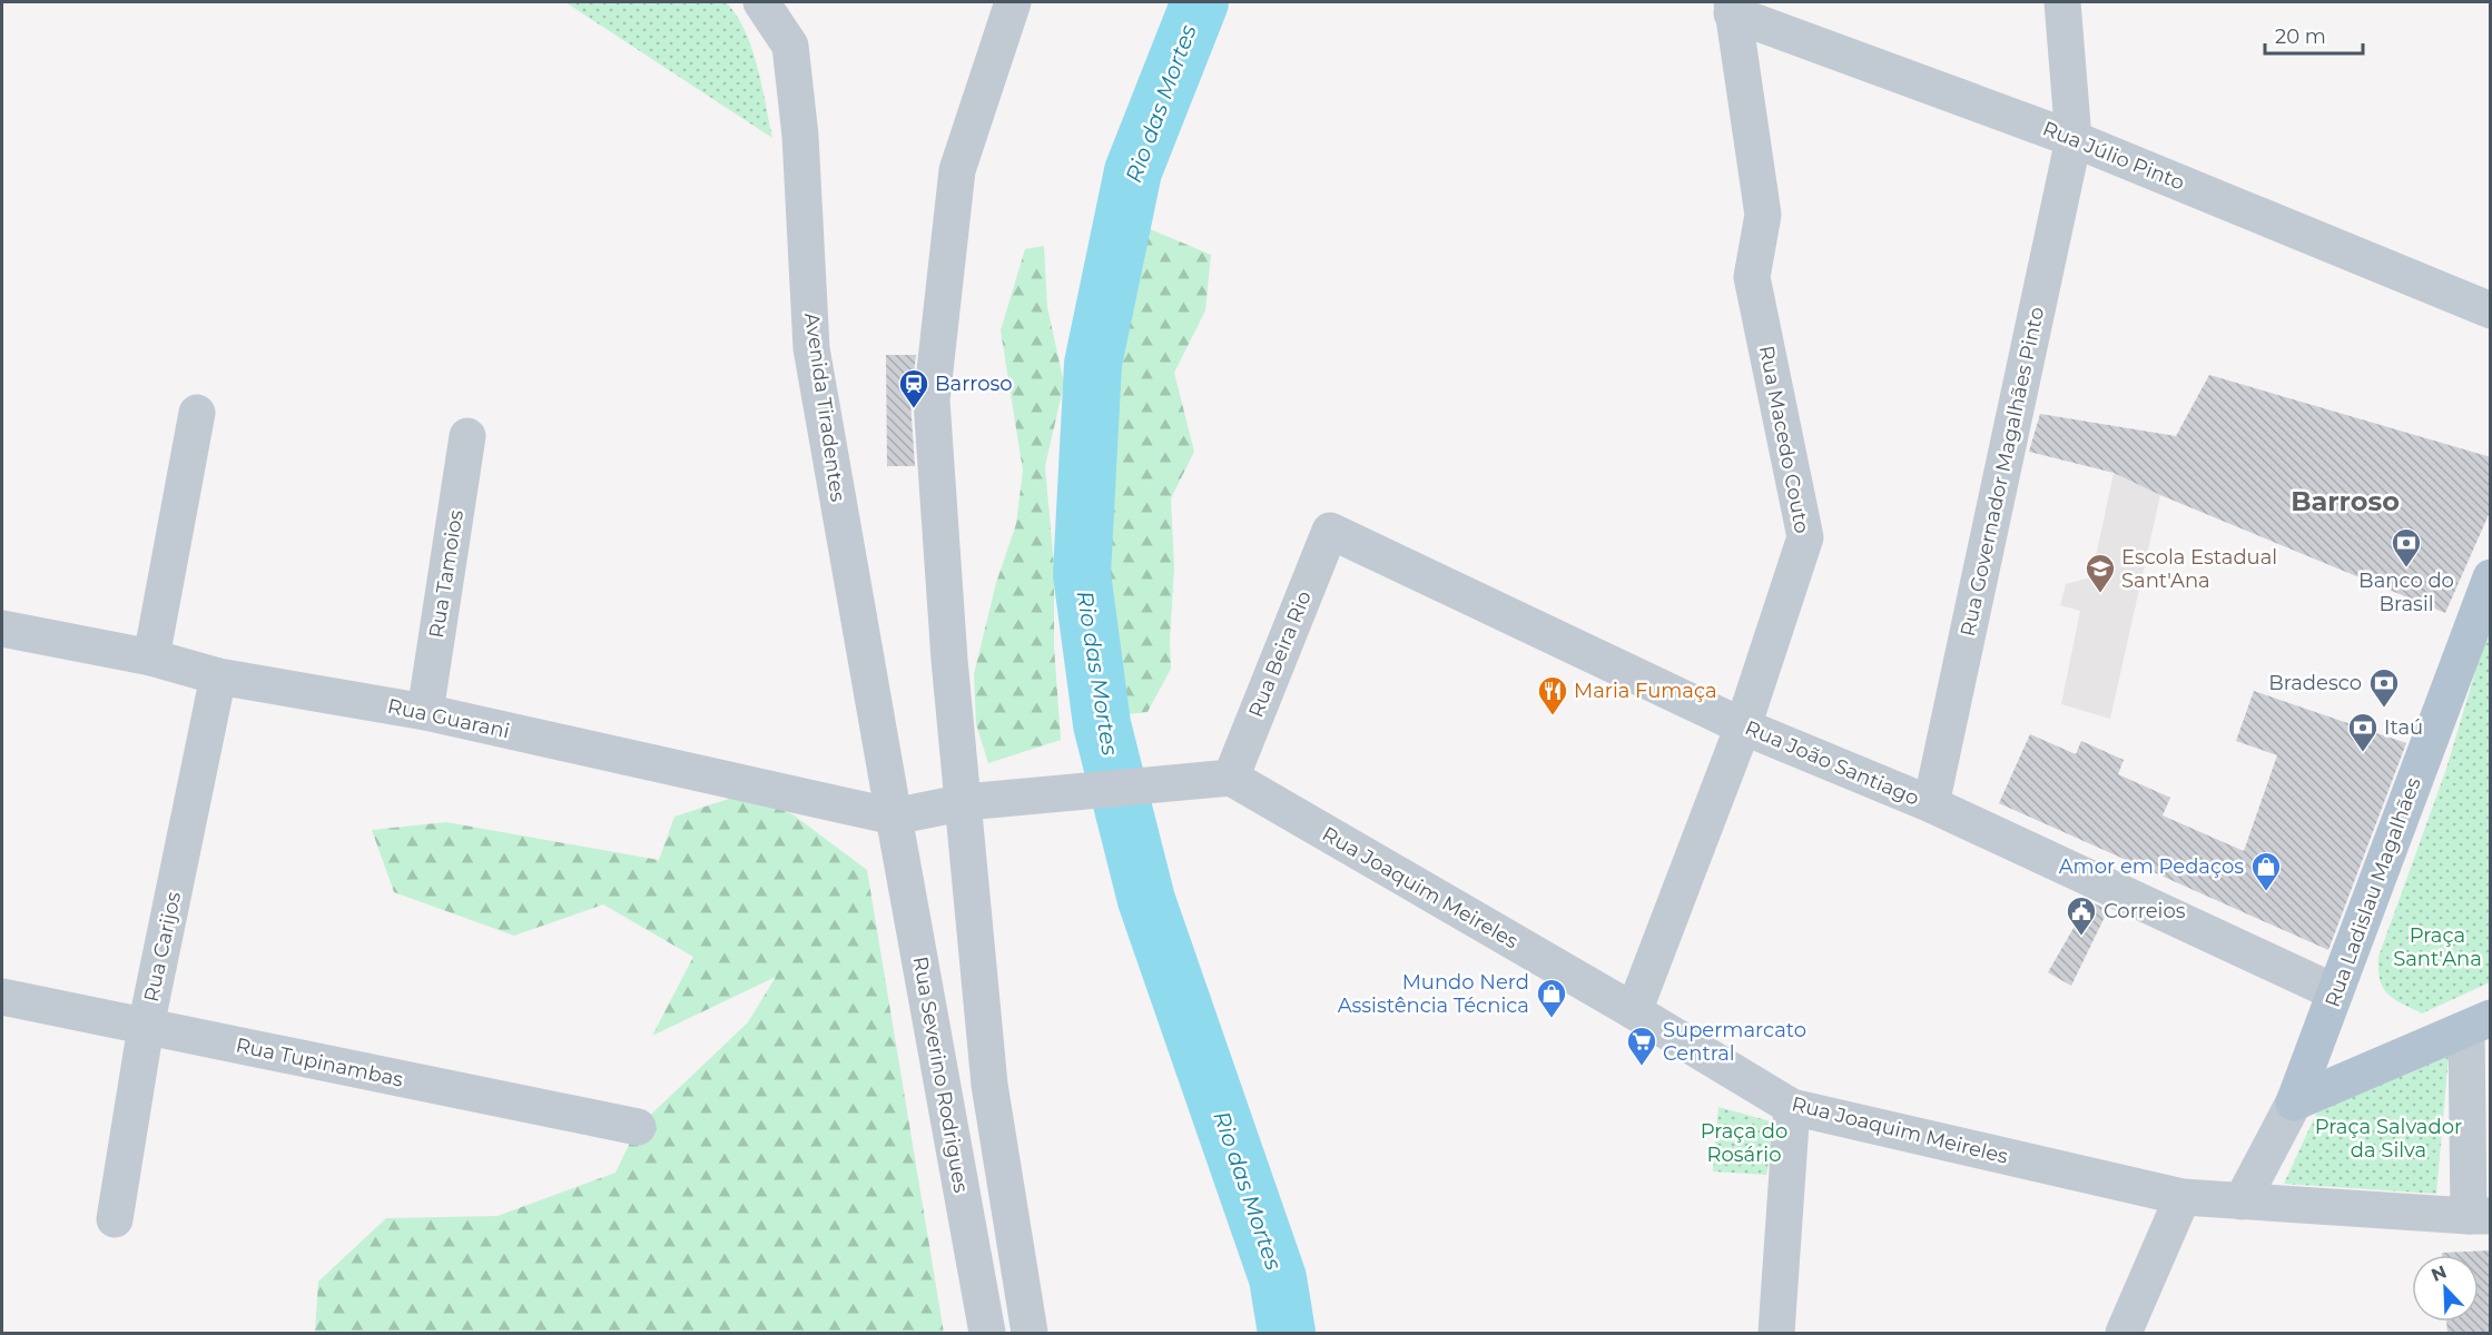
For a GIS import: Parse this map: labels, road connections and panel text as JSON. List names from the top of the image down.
{
  "streets": {
    "main road": ["Rua Ladislau Magalhães"],
    "street": [
      "Rua Júlio Pinto",
      "Avenida Tiradentes",
      "Rua Macedo Couto",
      "Rua Governador Magalhães Pinto",
      "Rua Tamoios",
      "Rua Beira Rio",
      "Rua Guarani",
      "Rua João Santiago",
      "Rua Joaquim Meireles",
      "Rua Carijos",
      "Rua Tupinambas",
      "Rua Severino Rodrigues"
    ]
  },
  "crossings": [
    ["Rua Júlio Pinto", "Rua Macedo Couto"],
    ["Rua Júlio Pinto", "Rua Governador Magalhães Pinto"],
    ["Avenida Tiradentes", "Rua Guarani"],
    ["Avenida Tiradentes", "Rua Severino Rodrigues"],
    ["Rua Macedo Couto", "Rua João Santiago"],
    ["Rua Macedo Couto", "Rua Joaquim Meireles"],
    ["Rua Governador Magalhães Pinto", "Rua João Santiago"],
    ["Rua Tamoios", "Rua Guarani"],
    ["Rua Beira Rio", "Rua João Santiago"],
    ["Rua Beira Rio", "Rua Joaquim Meireles"],
    ["Rua Guarani", "Rua Carijos"],
    ["Rua Guarani", "Rua Severino Rodrigues"],
    ["Rua João Santiago", "Rua Ladislau Magalhães"],
    ["Rua Joaquim Meireles", "Rua Ladislau Magalhães"],
    ["Rua Carijos", "Rua Tupinambas"]
  ],
  "districts": ["Barroso"],
  "water": ["Rio das Mortes"],
  "parks": ["Praça Sant'Ana", "Praça Salvador da Silva", "Praça do Rosário"],
  "places": {
    "station": ["Barroso"],
    "bank": ["Banco do Brasil", "Bradesco", "Itaú"],
    "school or university": ["Escola Estadual Sant'Ana"],
    "restaurant": ["Maria Fumaça"],
    "shop": ["Amor em Pedaços", "Mundo Nerd Assistência Técnica"],
    "public building": ["Correios"],
    "supermarket": ["Supermarcato Central"]
  },
  "scale_bar": "20 m",
  "north": "top left"
}
